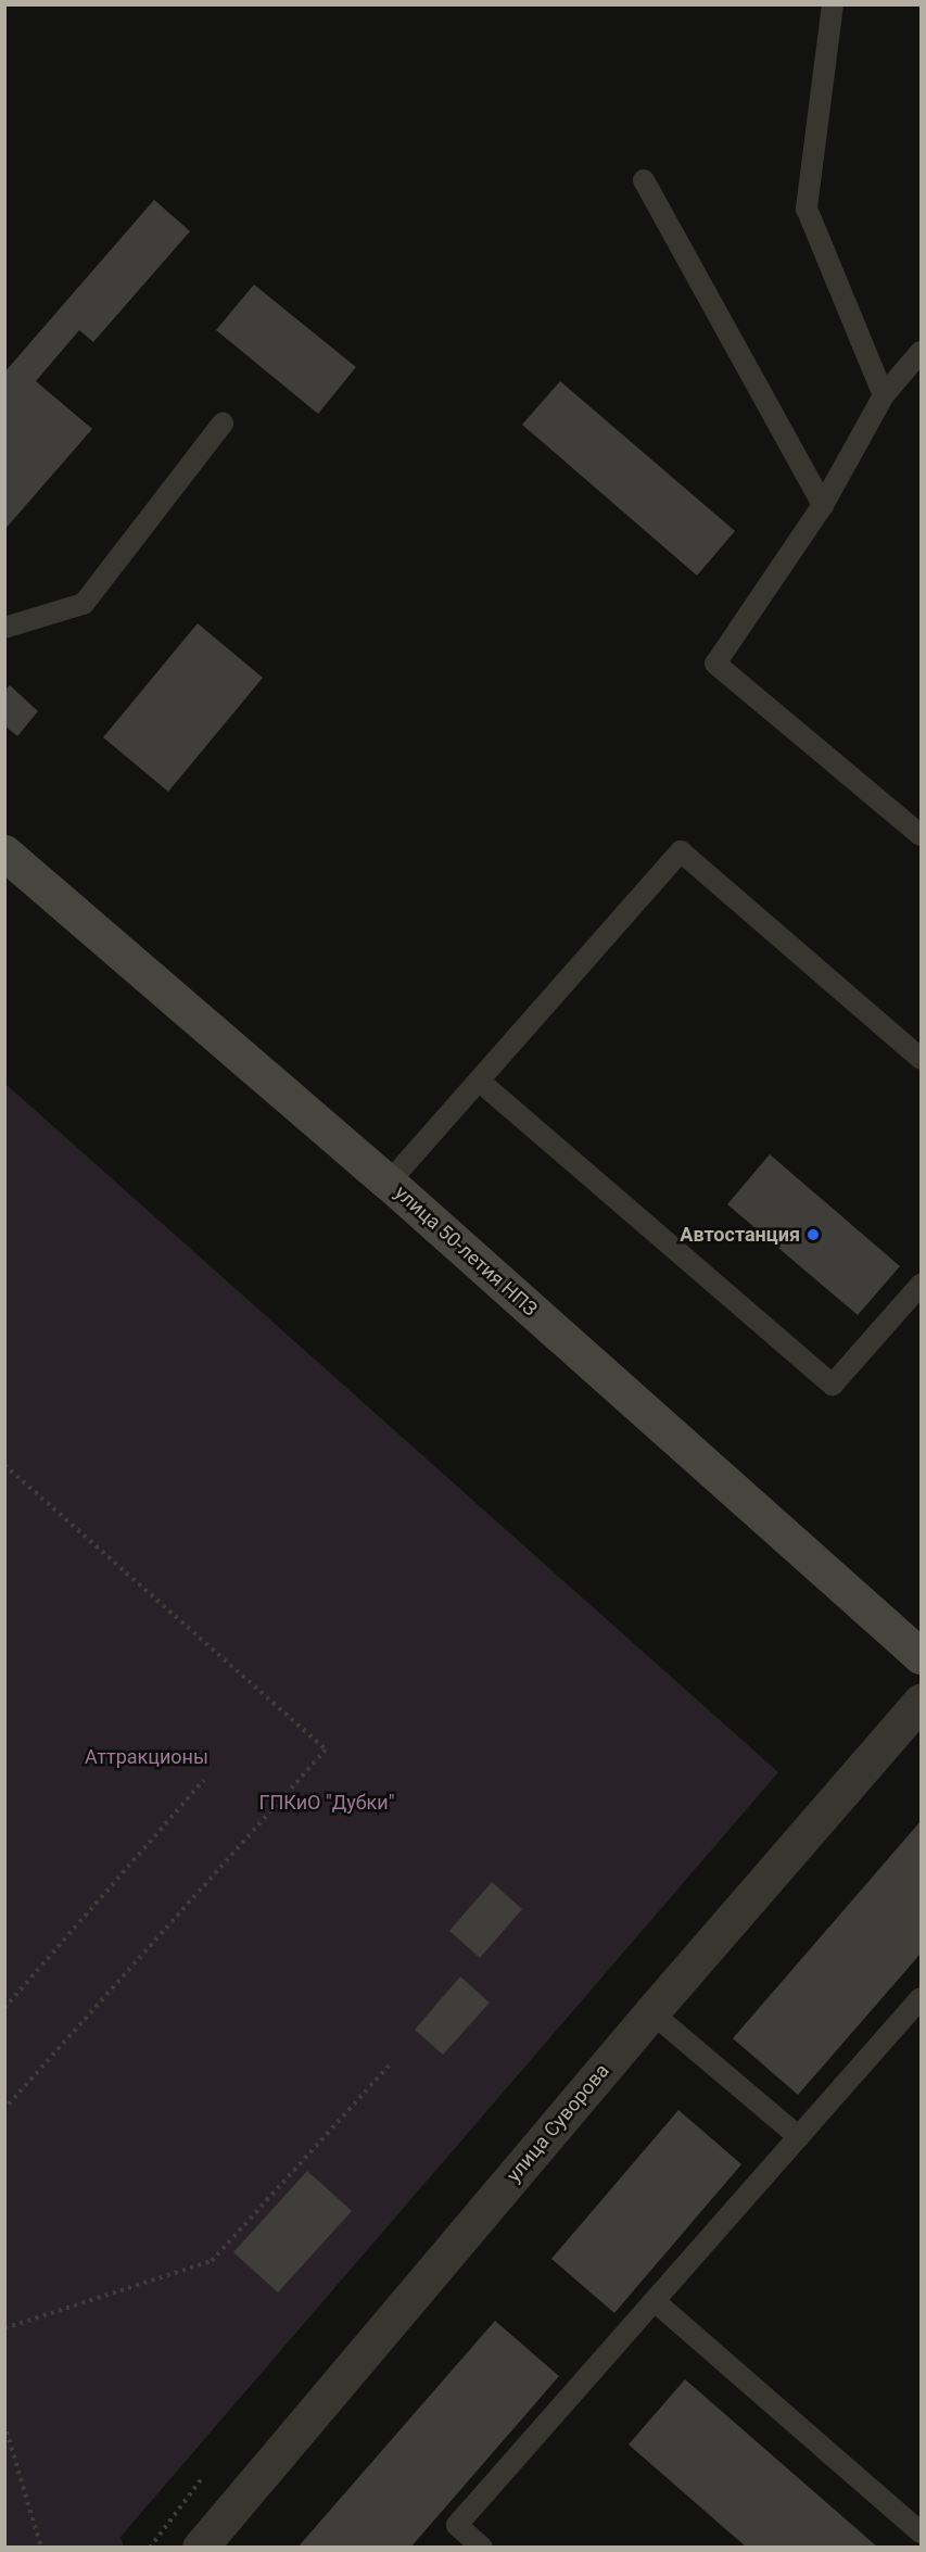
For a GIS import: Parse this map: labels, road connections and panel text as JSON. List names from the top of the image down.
{
  "streets": {
    "main road": ["улица 50-летия НПЗ"],
    "street": ["улица Суворова"]
  },
  "parks": ["Аттракционы", "ГПКиО \"Дубки\""],
  "places": ["Автостанция"]
}
